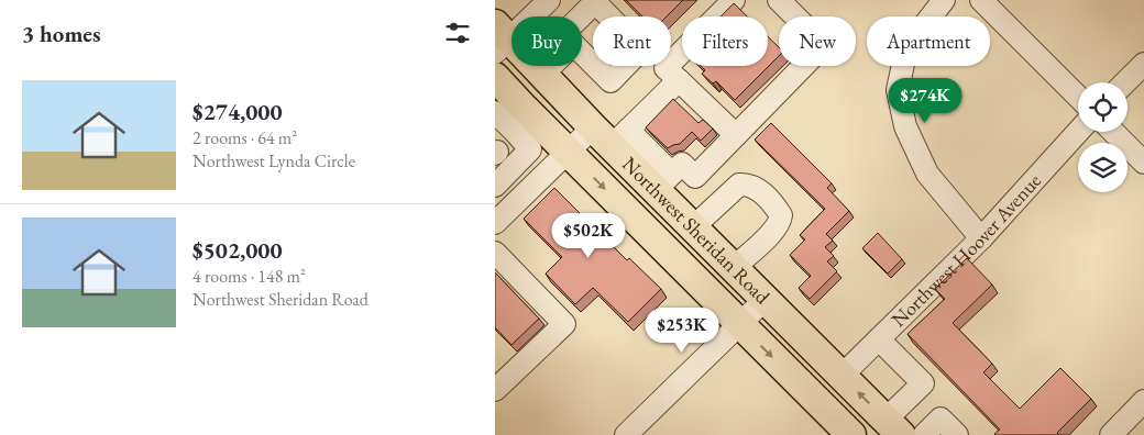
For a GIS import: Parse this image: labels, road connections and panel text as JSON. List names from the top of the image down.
{
  "streets": {
    "main road": ["Northwest Sheridan Road"],
    "street": ["Northwest Hoover Avenue"]
  },
  "crossings": [
    ["Northwest Sheridan Road", "Northwest Hoover Avenue"]
  ],
  "page": {
    "heading": "3 homes",
    "chip": [
      "Buy",
      "Rent",
      "Filters",
      "New",
      "Apartment"
    ],
    "list": [
      {
        "name": "$274,000",
        "note": "2 rooms · 64 m² · Northwest Lynda Circle"
      },
      {
        "name": "$502,000",
        "note": "4 rooms · 148 m² · Northwest Sheridan Road"
      }
    ],
    "price": ["$274K", "$502K", "$253K"]
  }
}
